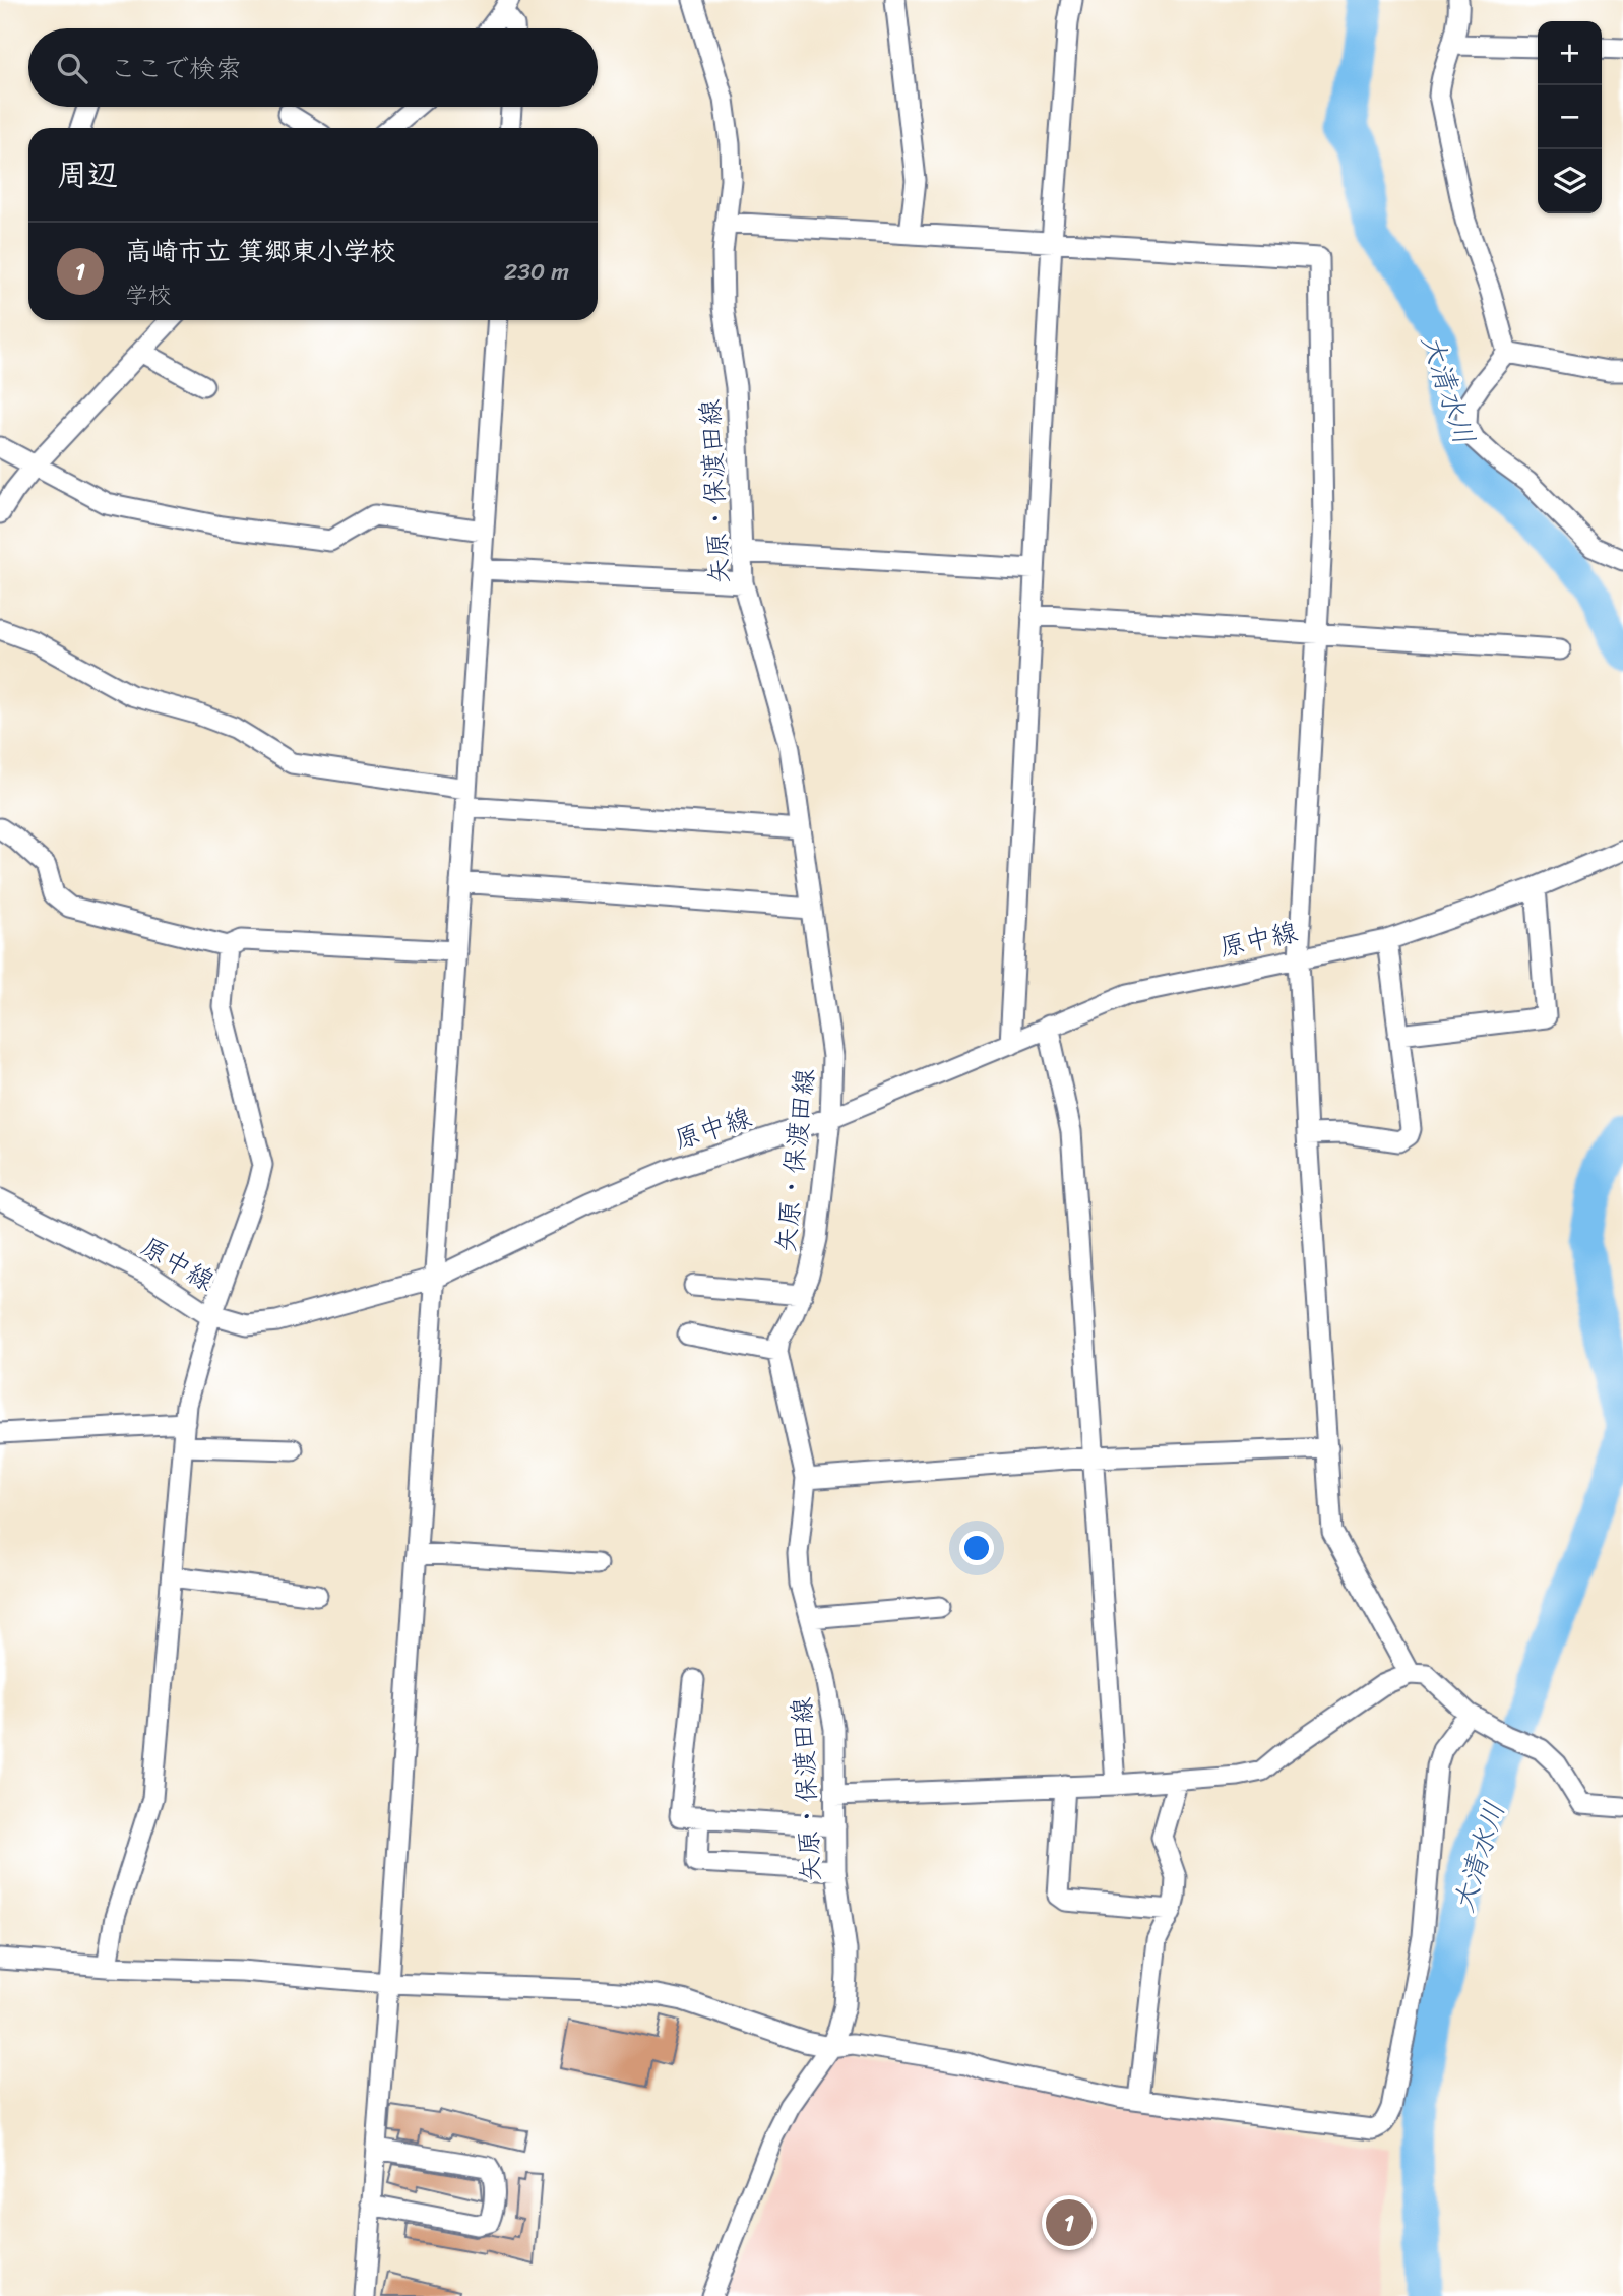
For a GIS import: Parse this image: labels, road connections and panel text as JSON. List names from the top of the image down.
{
  "streets": {
    "street": ["矢原・保渡田線", "原中線"]
  },
  "crossings": [
    ["矢原・保渡田線", "原中線"]
  ],
  "water": ["大清水川"],
  "page": {
    "map_buttons": ["+", "−"],
    "search": "ここで検索",
    "heading": "周辺",
    "list": [
      {
        "mark": "1",
        "name": "高崎市立 箕郷東小学校",
        "note": "学校",
        "value": "230 m"
      }
    ],
    "pins": "1"
  }
}
